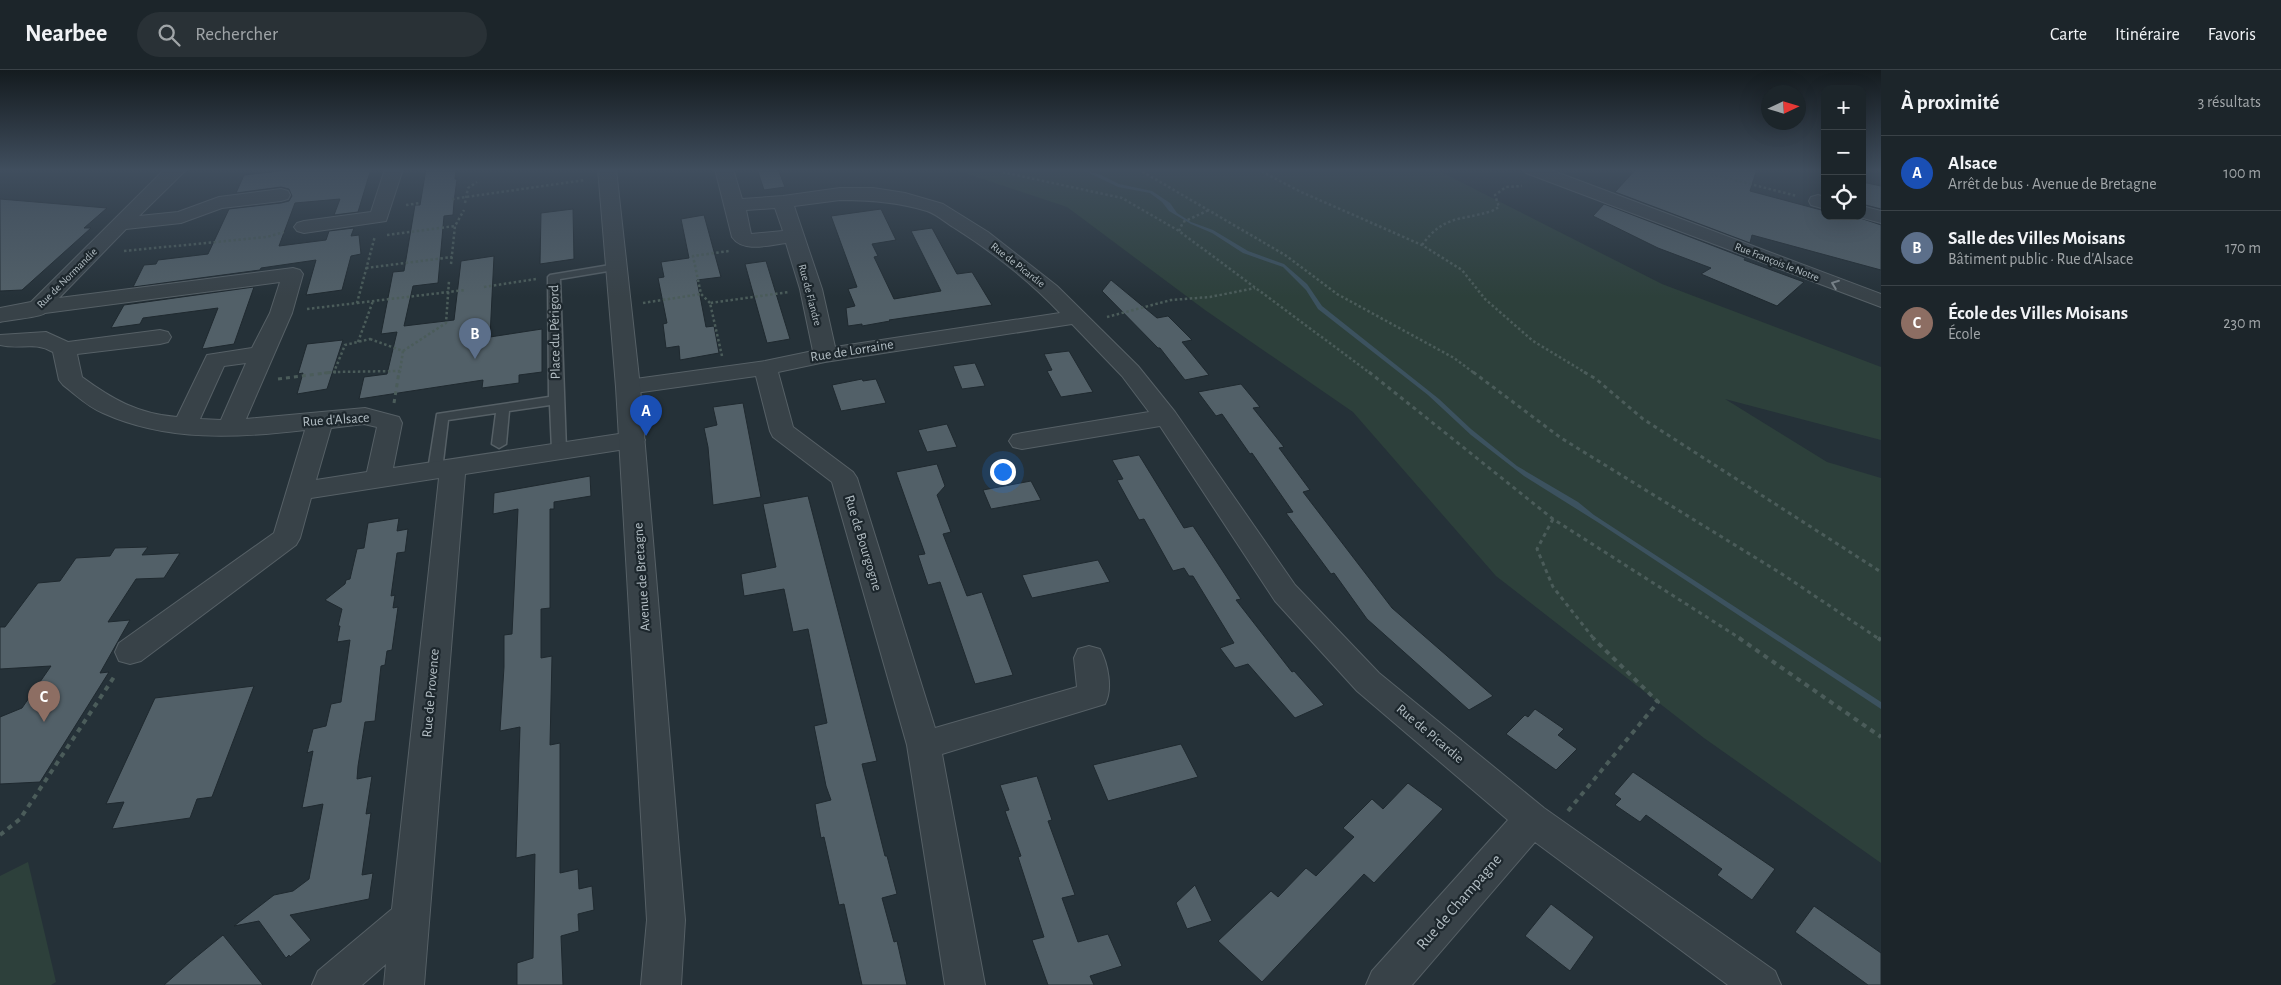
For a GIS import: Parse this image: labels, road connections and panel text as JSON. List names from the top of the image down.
{
  "streets": {
    "street": [
      "Rue François le Notre",
      "Rue de Picardie",
      "Rue de Normandie",
      "Rue de Flandre",
      "Rue de Lorraine",
      "Rue d'Alsace",
      "Rue de Bourgogne",
      "Avenue de Bretagne",
      "Rue de Provence",
      "Rue de Champagne"
    ],
    "lane": ["Place du Périgord"]
  },
  "crossings": [
    ["Rue de Picardie", "Rue de Lorraine"],
    ["Rue de Picardie", "Rue de Champagne"],
    ["Rue de Flandre", "Rue de Lorraine"],
    ["Place du Périgord", "Avenue de Bretagne"],
    ["Rue de Lorraine", "Rue de Bourgogne"],
    ["Rue de Lorraine", "Avenue de Bretagne"]
  ],
  "one_way": ["Rue François le Notre"],
  "north": "right",
  "page": {
    "header": "Nearbee",
    "search": "Rechercher",
    "nav": ["Carte", "Itinéraire", "Favoris"],
    "heading": ["À proximité", "3 résultats"],
    "map_buttons": ["+", "−"],
    "list": [
      {
        "mark": "A",
        "name": "Alsace",
        "note": "Arrêt de bus · Avenue de Bretagne",
        "value": "100 m"
      },
      {
        "mark": "B",
        "name": "Salle des Villes Moisans",
        "note": "Bâtiment public · Rue d'Alsace",
        "value": "170 m"
      },
      {
        "mark": "C",
        "name": "École des Villes Moisans",
        "note": "École",
        "value": "230 m"
      }
    ],
    "pins": ["B", "A", "C"]
  }
}
